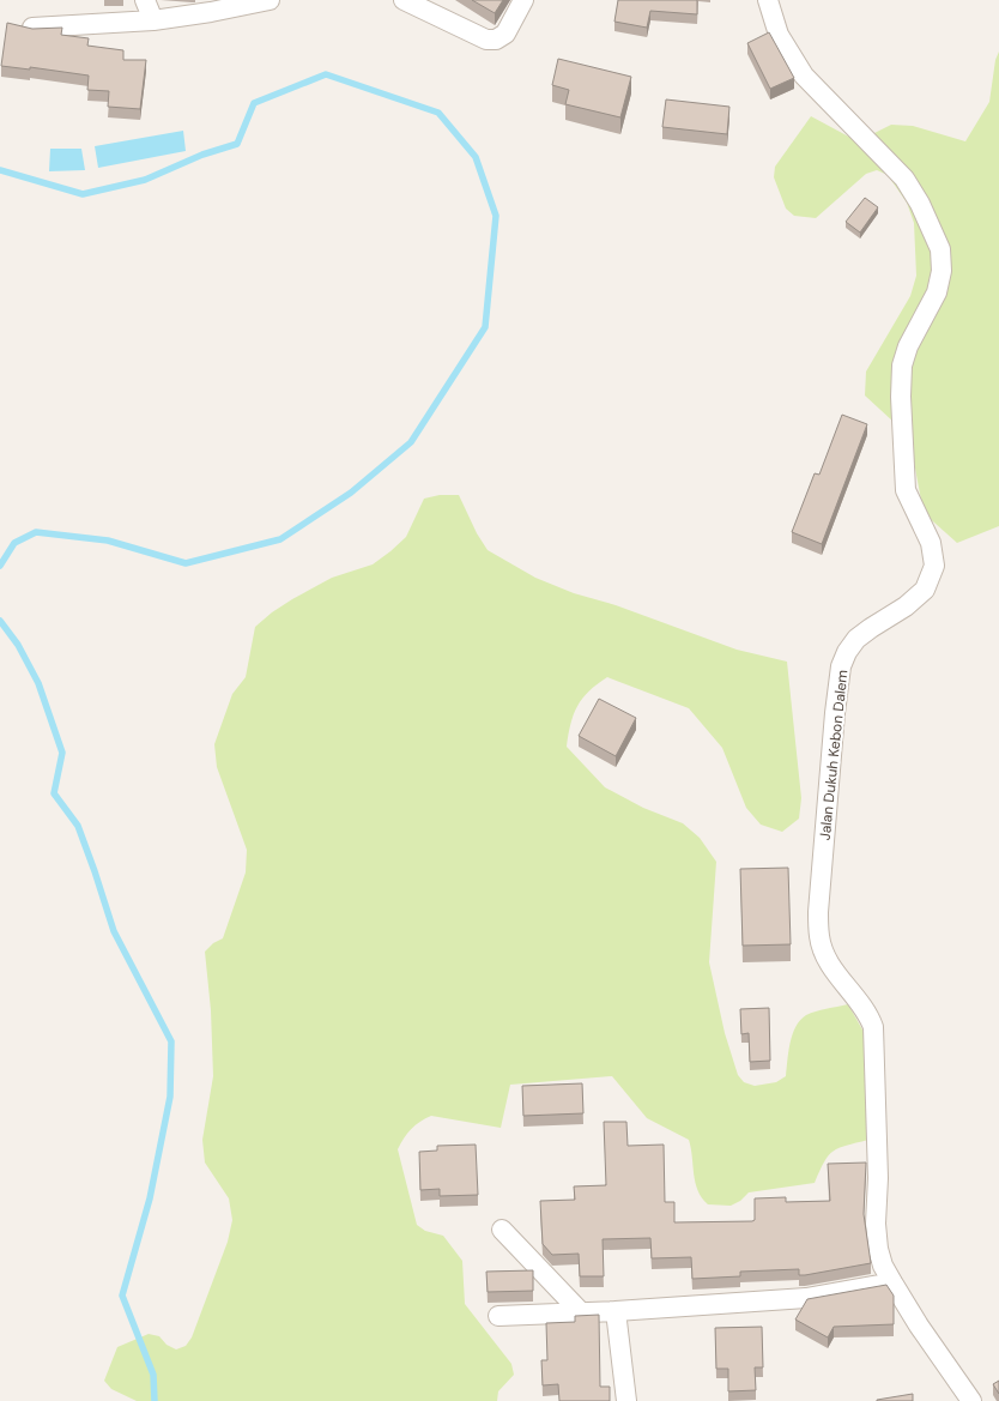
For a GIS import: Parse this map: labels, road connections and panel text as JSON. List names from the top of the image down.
{
  "streets": {
    "street": ["Jalan Dukuh Kebon Dalem"]
  }
}
